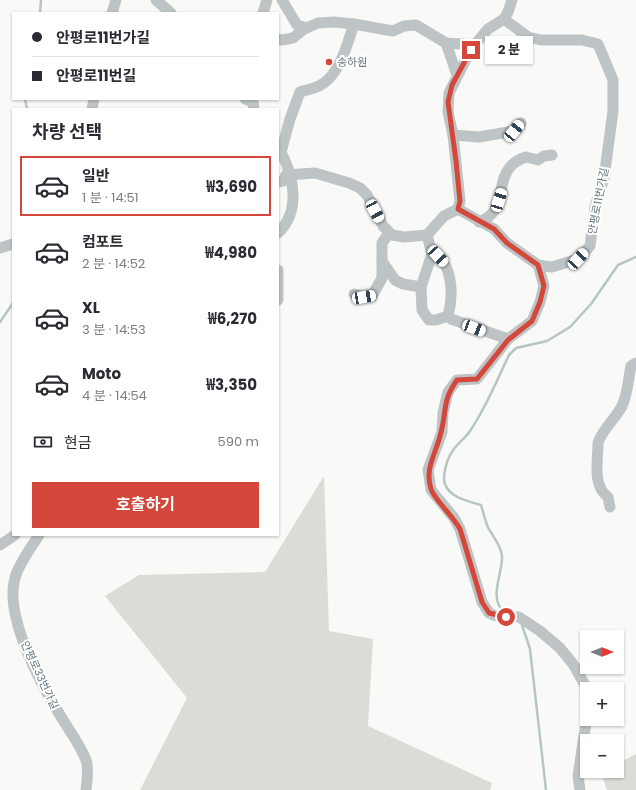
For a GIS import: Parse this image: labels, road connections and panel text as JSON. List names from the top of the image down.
{
  "streets": {
    "street": ["안평로11번가길", "안평로33번가길"]
  },
  "places": ["송하원"],
  "north": "right",
  "page": {
    "banner": ["안평로11번가길", "안평로11번길"],
    "bubble": "2 분",
    "heading": "차량 선택",
    "list": [
      {
        "name": "일반",
        "note": "1 분 · 14:51",
        "value": "₩3,690"
      },
      {
        "name": "컴포트",
        "note": "2 분 · 14:52",
        "value": "₩4,980"
      },
      {
        "name": "XL",
        "note": "3 분 · 14:53",
        "value": "₩6,270"
      },
      {
        "name": "Moto",
        "note": "4 분 · 14:54",
        "value": "₩3,350"
      }
    ],
    "pay": ["현금", "590 m"],
    "buttons": "호출하기",
    "map_buttons": ["+", "−"]
  }
}
